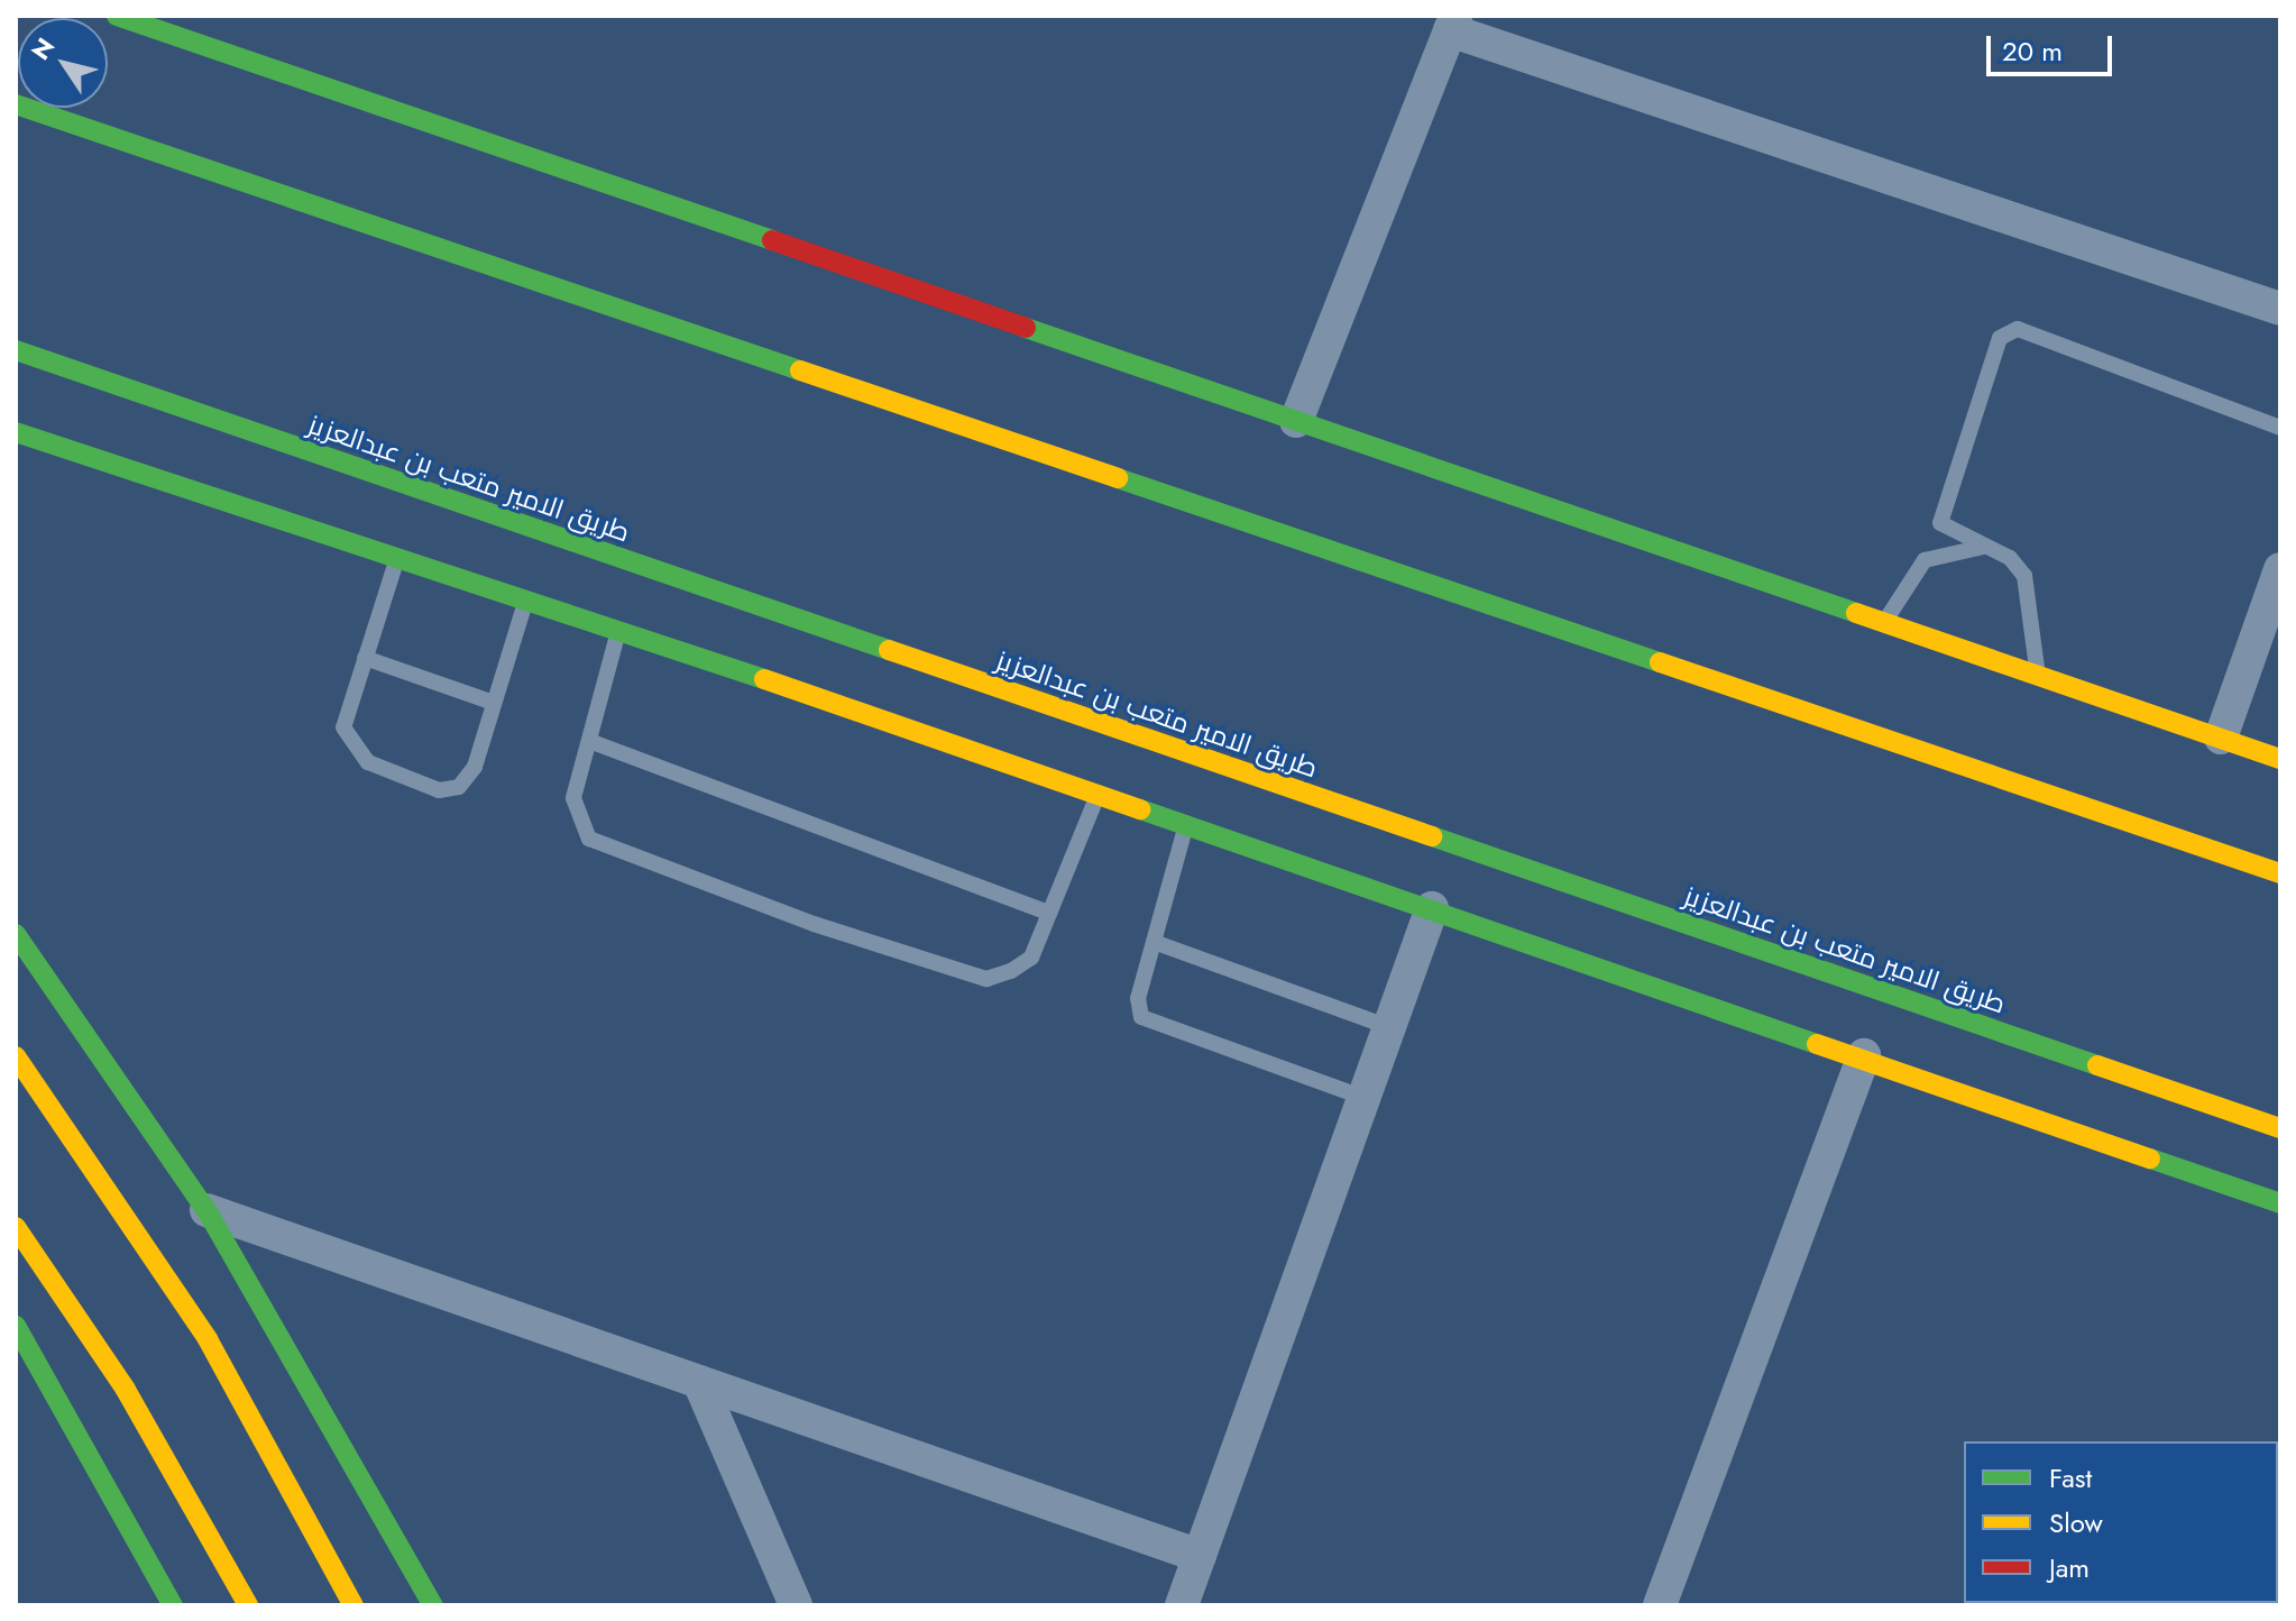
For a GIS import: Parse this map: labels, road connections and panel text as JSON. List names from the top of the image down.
{
  "streets": {
    "main road": ["طريق الامير متعب بن عبدالعزيز"]
  },
  "legend": ["Fast", "Slow", "Jam"],
  "scale_bar": "20 m",
  "north": "top left"
}
